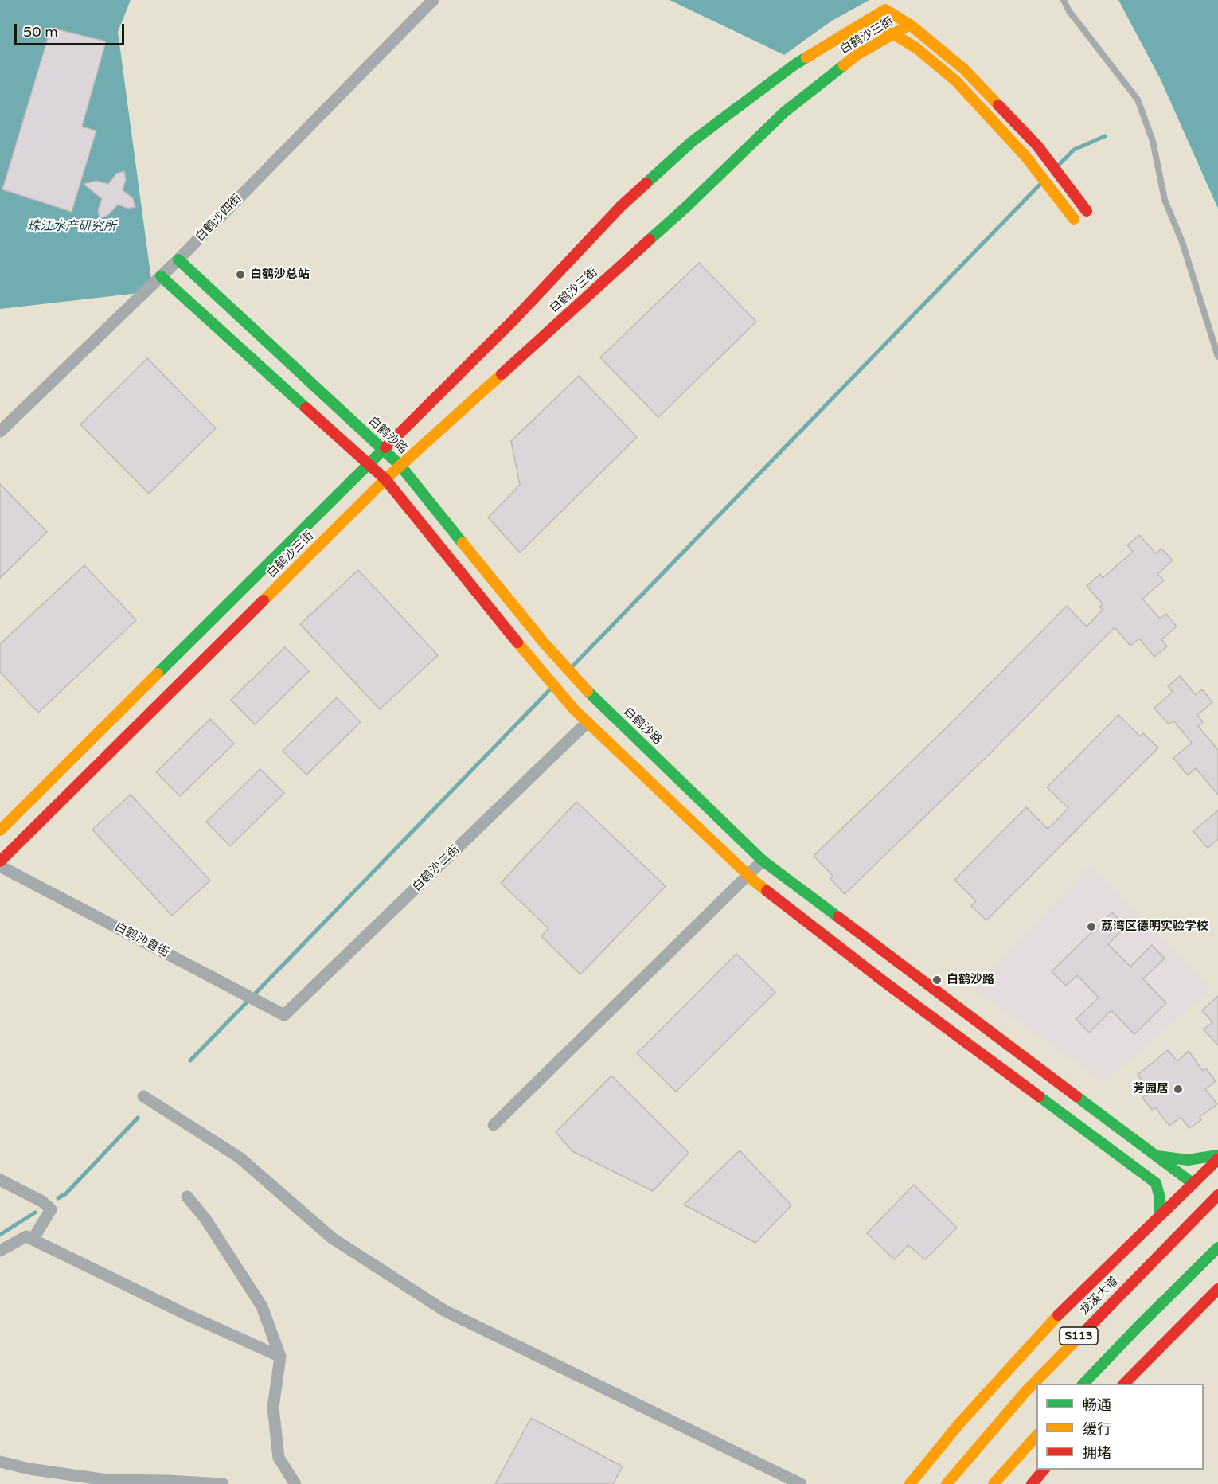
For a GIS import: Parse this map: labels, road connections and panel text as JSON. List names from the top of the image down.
{
  "streets": {
    "street": [
      "白鹤沙三街",
      "白鹤沙四街",
      "白鹤沙路",
      "白鹤沙二街",
      "白鹤沙直街",
      "龙溪大道",
      "S113"
    ]
  },
  "crossings": [
    ["白鹤沙三街", "白鹤沙路"],
    ["白鹤沙四街", "白鹤沙路"],
    ["白鹤沙二街", "白鹤沙直街"]
  ],
  "water": ["珠江水产研究所"],
  "places": [
    "白鹤沙总站",
    "荔湾区德明实验学校",
    "白鹤沙路",
    "芳园居"
  ],
  "legend": ["畅通", "缓行", "拥堵"],
  "scale_bar": "50 m"
}
